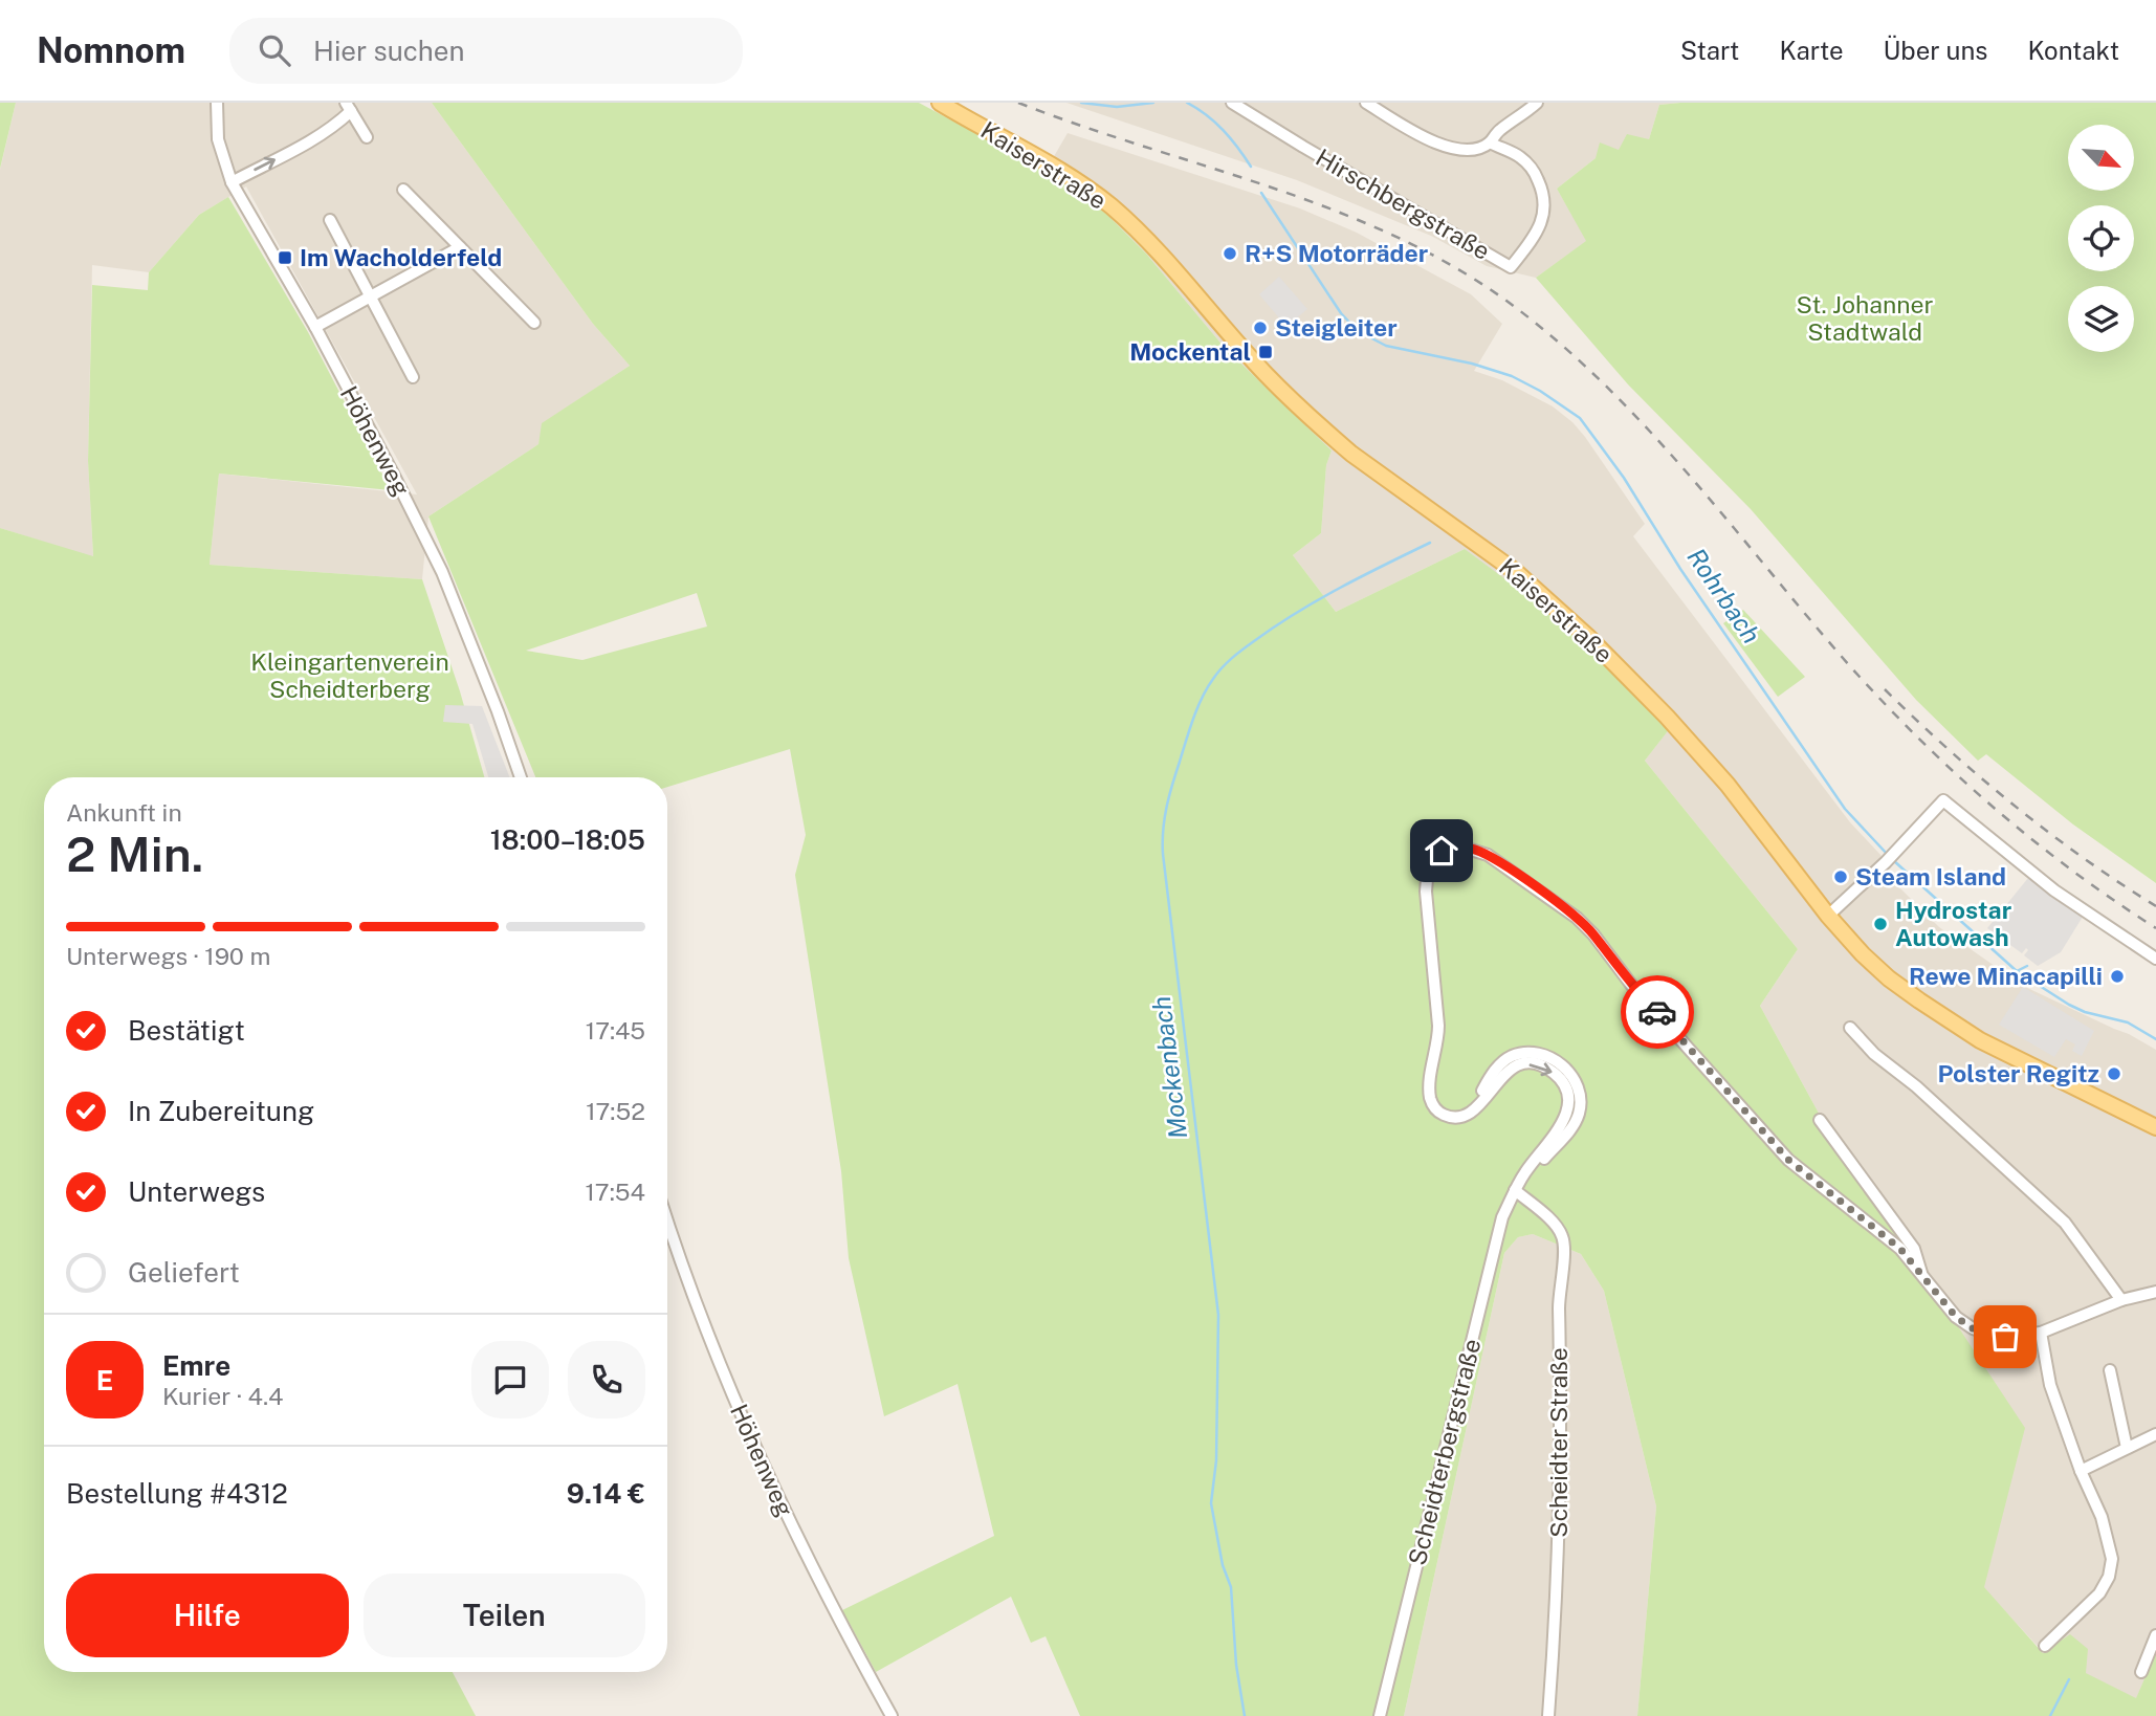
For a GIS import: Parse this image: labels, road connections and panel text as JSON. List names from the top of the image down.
{
  "streets": {
    "main road": ["Kaiserstraße"],
    "street": [
      "Hirschbergstraße",
      "Höhenweg",
      "Scheidter Straße",
      "Scheidterbergstraße"
    ]
  },
  "crossings": [
    ["Scheidter Straße", "Scheidterbergstraße"]
  ],
  "water": ["Rohrbach", "Mockenbach"],
  "parks": ["St. Johanner Stadtwald", "Kleingartenverein Scheidterberg"],
  "places": {
    "other": [
      "R+S Motorräder",
      "Steigleiter",
      "Steam Island",
      "Hydrostar Autowash",
      "Rewe Minacapilli",
      "Polster Regitz"
    ],
    "transit": ["Im Wacholderfeld", "Mockental"]
  },
  "north": "bottom right",
  "page": {
    "header": "Nomnom",
    "search": "Hier suchen",
    "nav": [
      "Start",
      "Karte",
      "Über uns",
      "Kontakt"
    ],
    "heading": ["2 Min.", "Ankunft in", "18:00–18:05"],
    "panel": [
      "Emre",
      "Kurier · 4.4",
      "Bestellung #4312",
      "9.14 €"
    ],
    "bar": "Unterwegs · 190 m",
    "list": [
      ["Bestätigt", "17:45"],
      ["In Zubereitung", "17:52"],
      ["Unterwegs", "17:54"],
      "Geliefert"
    ],
    "round": "E",
    "buttons": ["Hilfe", "Teilen"]
  }
}
